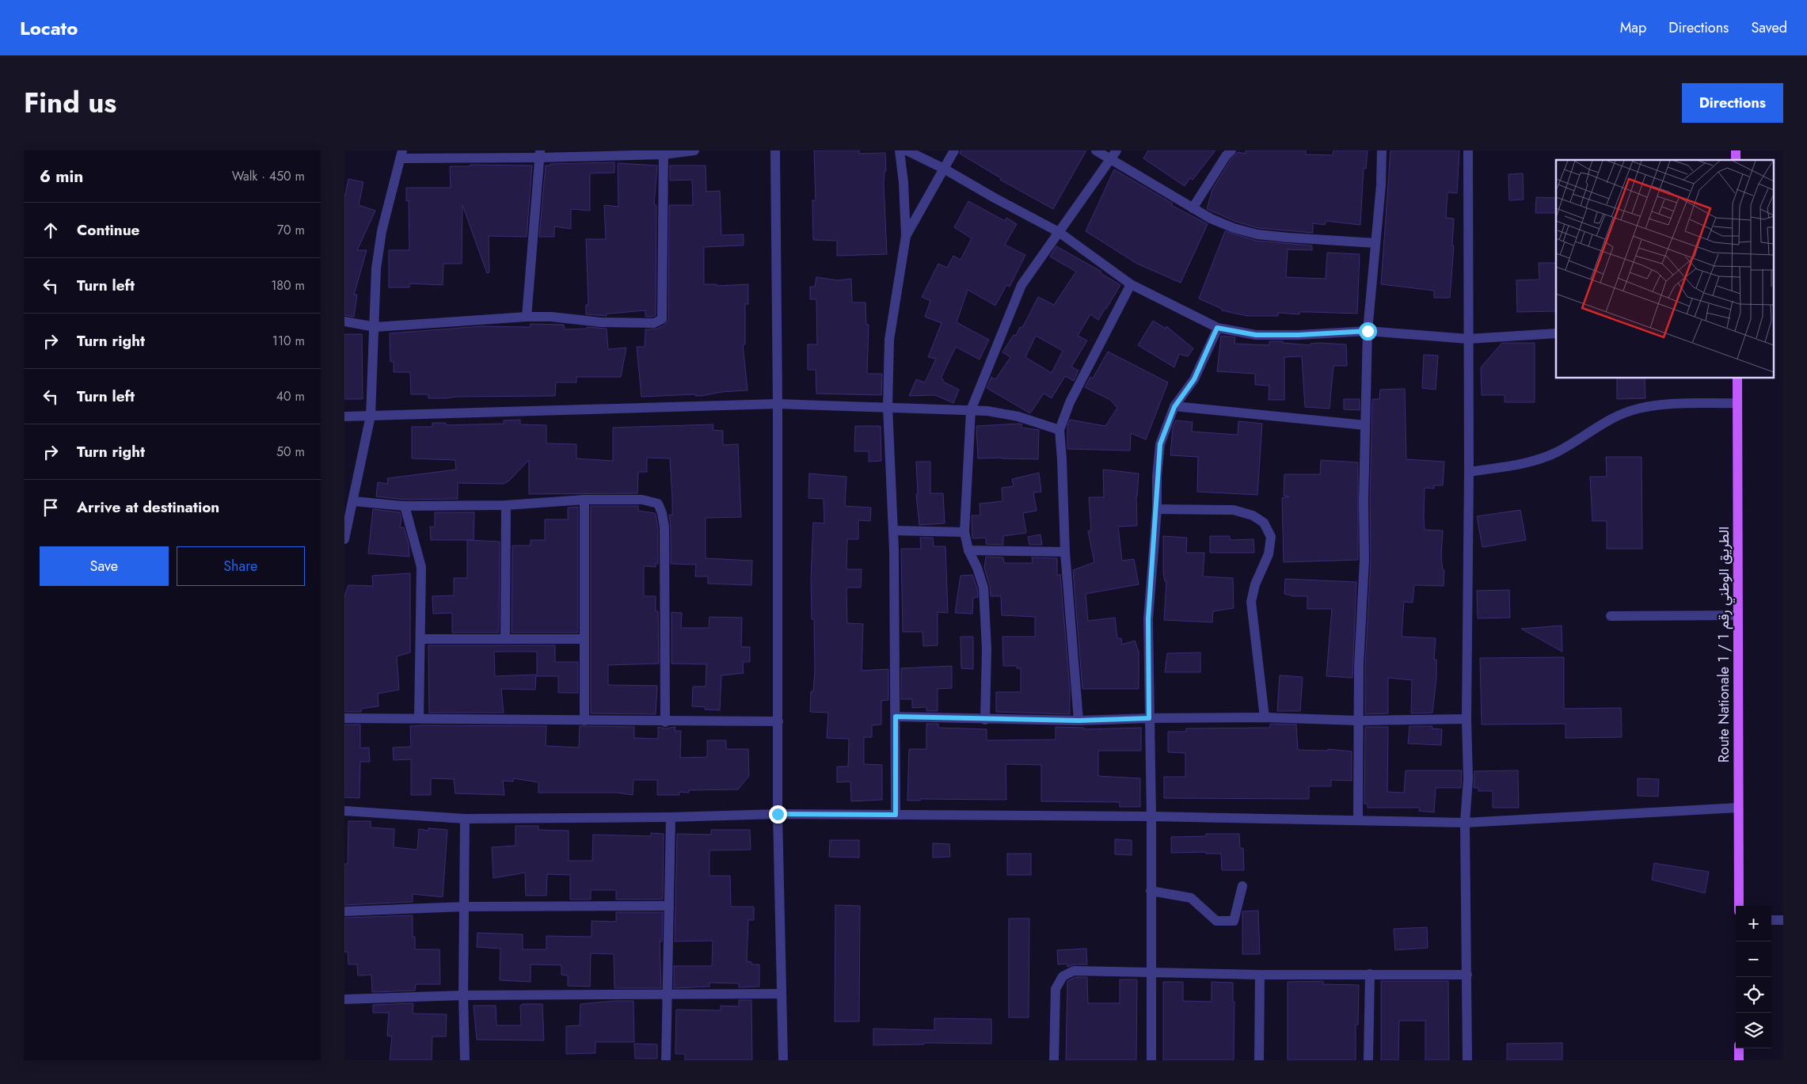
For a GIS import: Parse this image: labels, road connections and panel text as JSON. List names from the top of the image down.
{
  "streets": {
    "main road": ["Route Nationale 1 / الطريق الوطني رقم 1"]
  },
  "page": {
    "header": "Locato",
    "nav": ["Map", "Directions", "Saved"],
    "title": "Find us",
    "buttons": [
      "Directions",
      ["Save", "Share"]
    ],
    "heading": ["6 min", "Walk · 450 m"],
    "list": [
      ["Continue", "70 m"],
      ["Turn left", "180 m"],
      ["Turn right", "110 m"],
      ["Turn left", "40 m"],
      ["Turn right", "50 m"],
      "Arrive at destination"
    ],
    "map_buttons": ["+", "−"]
  }
}
